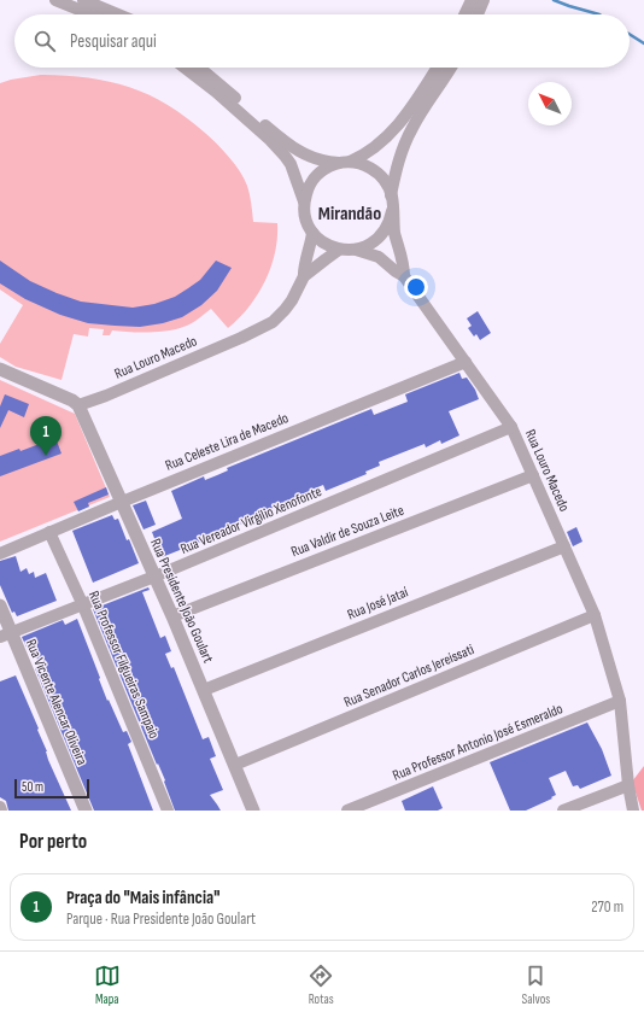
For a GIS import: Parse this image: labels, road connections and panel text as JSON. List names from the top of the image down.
{
  "streets": {
    "street": [
      "Rua Louro Macedo",
      "Rua Celeste Lira de Macedo",
      "Rua Vereador Virgílio Xenofonte",
      "Rua Valdir de Souza Leite",
      "Rua Presidente João Goulart",
      "Rua José Jataí",
      "Rua Professor Filgueiras Sampaio",
      "Rua Senador Carlos Jereissati",
      "Rua Vicente Alencar Oliveira",
      "Rua Professor Antonio José Esmeraldo"
    ]
  },
  "crossings": [
    ["Rua Louro Macedo", "Rua Celeste Lira de Macedo"],
    ["Rua Louro Macedo", "Rua Vereador Virgílio Xenofonte"],
    ["Rua Louro Macedo", "Rua Valdir de Souza Leite"],
    ["Rua Louro Macedo", "Rua Presidente João Goulart"],
    ["Rua Louro Macedo", "Rua José Jataí"],
    ["Rua Louro Macedo", "Rua Senador Carlos Jereissati"],
    ["Rua Louro Macedo", "Rua Professor Antonio José Esmeraldo"],
    ["Rua Celeste Lira de Macedo", "Rua Presidente João Goulart"],
    ["Rua Celeste Lira de Macedo", "Rua Professor Filgueiras Sampaio"],
    ["Rua Vereador Virgílio Xenofonte", "Rua Presidente João Goulart"],
    ["Rua Vereador Virgílio Xenofonte", "Rua Professor Filgueiras Sampaio"],
    ["Rua Vereador Virgílio Xenofonte", "Rua Vicente Alencar Oliveira"],
    ["Rua Valdir de Souza Leite", "Rua Presidente João Goulart"],
    ["Rua Presidente João Goulart", "Rua José Jataí"],
    ["Rua Presidente João Goulart", "Rua Senador Carlos Jereissati"]
  ],
  "districts": ["Mirandão"],
  "scale_bar": "50 m",
  "north": "top left",
  "page": {
    "search": "Pesquisar aqui",
    "pins": "1",
    "scale": "50 m",
    "heading": "Por perto",
    "list": [
      {
        "mark": "1",
        "name": "Praça do ''Mais infância''",
        "note": "Parque · Rua Presidente João Goulart",
        "value": "270 m"
      }
    ],
    "nav": ["Mapa", "Rotas", "Salvos"]
  }
}
